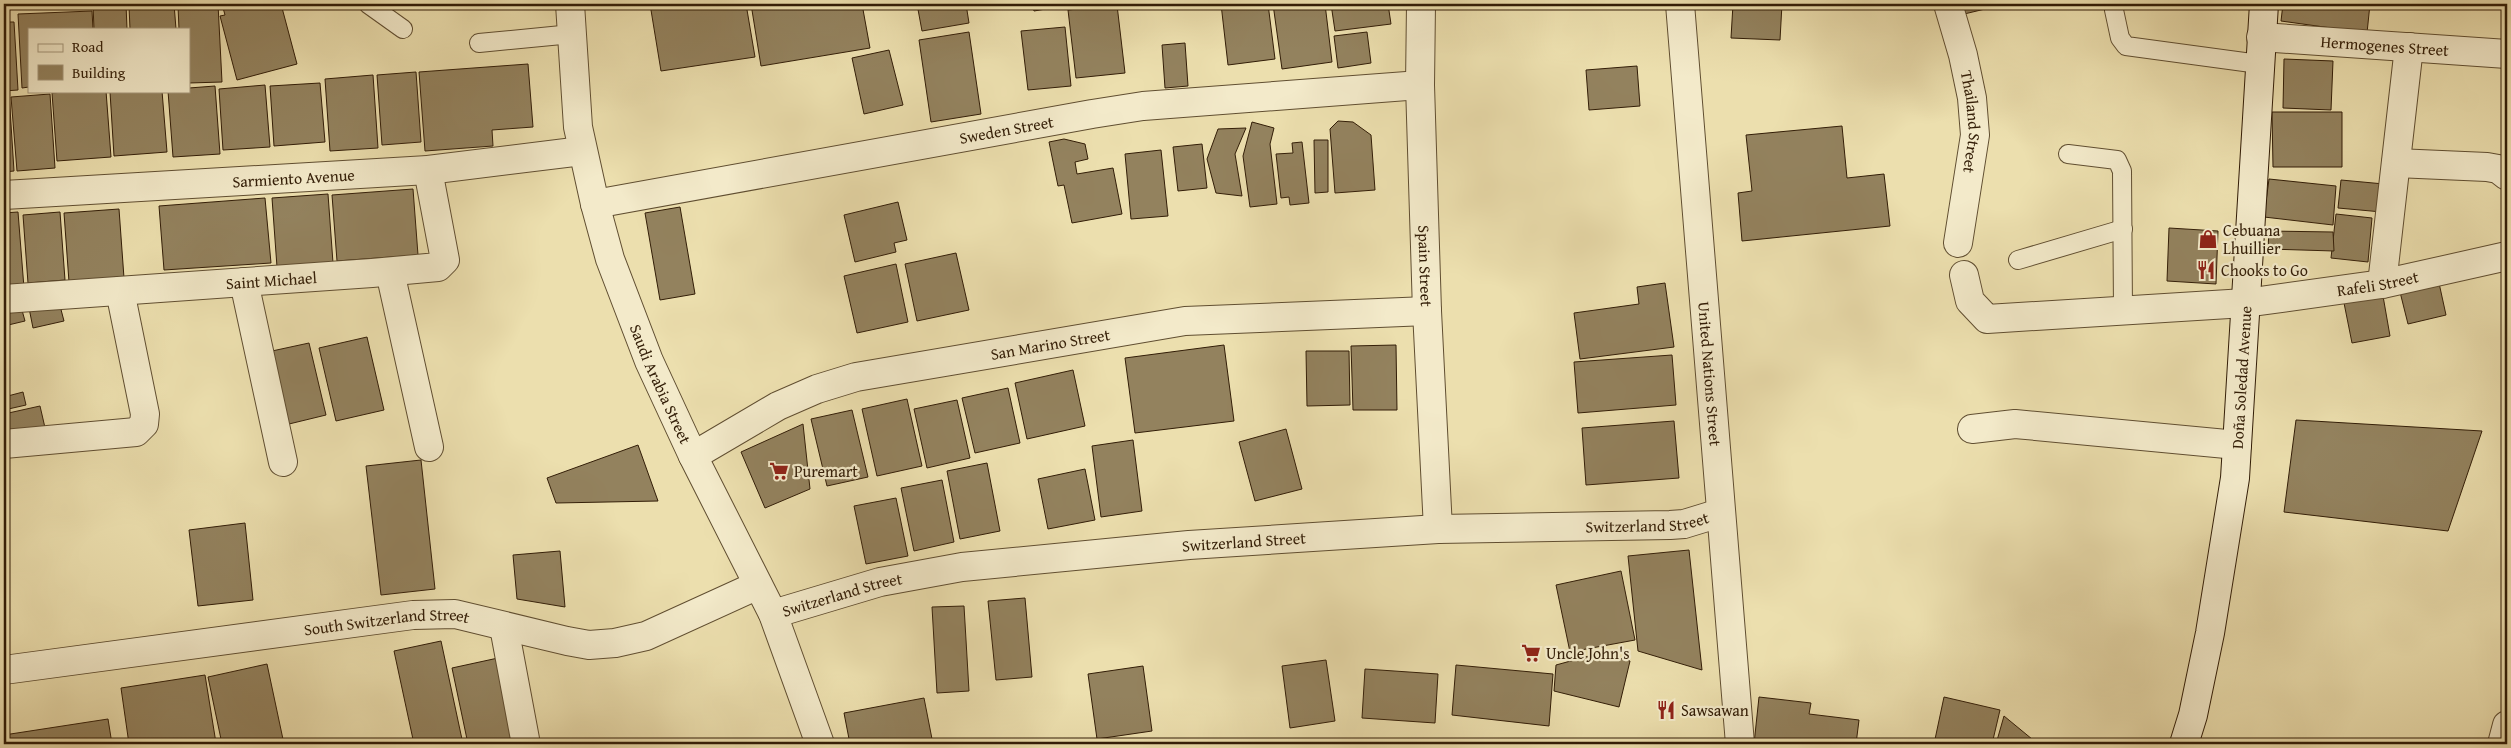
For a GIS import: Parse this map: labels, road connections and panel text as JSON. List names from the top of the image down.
{
  "streets": {
    "street": [
      "Hermogenes Street",
      "Thailand Street",
      "Sweden Street",
      "Sarmiento Avenue",
      "Spain Street",
      "Saint Michael",
      "Rafeli Street",
      "San Marino Street",
      "United Nations Street",
      "Doña Soledad Avenue",
      "Saudi Arabia Street",
      "Switzerland Street",
      "South Switzerland Street"
    ]
  },
  "crossings": [
    ["Hermogenes Street", "Doña Soledad Avenue"],
    ["Sweden Street", "Spain Street"],
    ["Sweden Street", "Saudi Arabia Street"],
    ["Sarmiento Avenue", "Saint Michael"],
    ["Sarmiento Avenue", "Saudi Arabia Street"],
    ["Spain Street", "San Marino Street"],
    ["Spain Street", "Switzerland Street"],
    ["Rafeli Street", "Doña Soledad Avenue"],
    ["San Marino Street", "Saudi Arabia Street"],
    ["United Nations Street", "Switzerland Street"],
    ["Saudi Arabia Street", "Switzerland Street"],
    ["Saudi Arabia Street", "South Switzerland Street"]
  ],
  "places": {
    "shop": ["Cebuana Lhuillier"],
    "restaurant": ["Chooks to Go", "Sawsawan"],
    "supermarket": ["Puremart", "Uncle John's"]
  },
  "legend": ["Road", "Building"]
}
